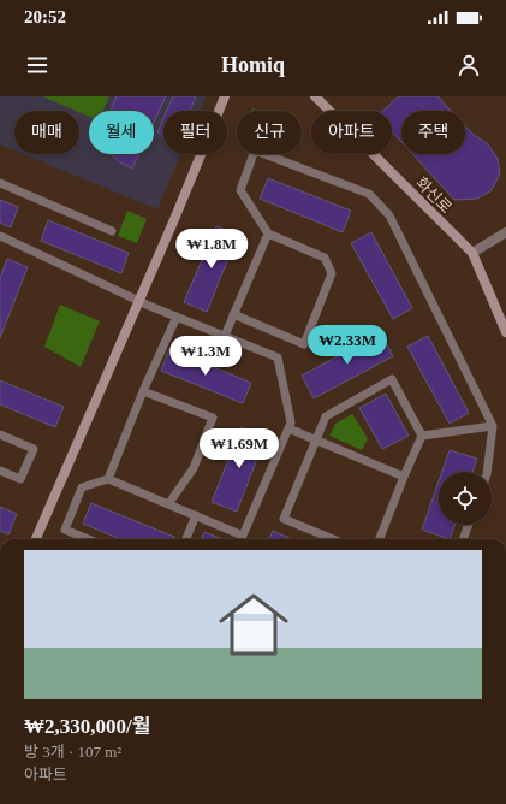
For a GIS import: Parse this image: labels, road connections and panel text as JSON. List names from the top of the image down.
{
  "streets": {
    "street": ["화신로"]
  },
  "page": {
    "status": "20:52",
    "header": "Homiq",
    "chip": [
      "매매",
      "월세",
      "필터",
      "신규",
      "아파트",
      "주택"
    ],
    "price": [
      "₩1.8M",
      "₩2.33M",
      "₩1.3M",
      "₩1.69M"
    ],
    "list": [
      {
        "name": "₩2,330,000/월",
        "note": "방 3개 · 107 m² · 아파트"
      }
    ]
  }
}
